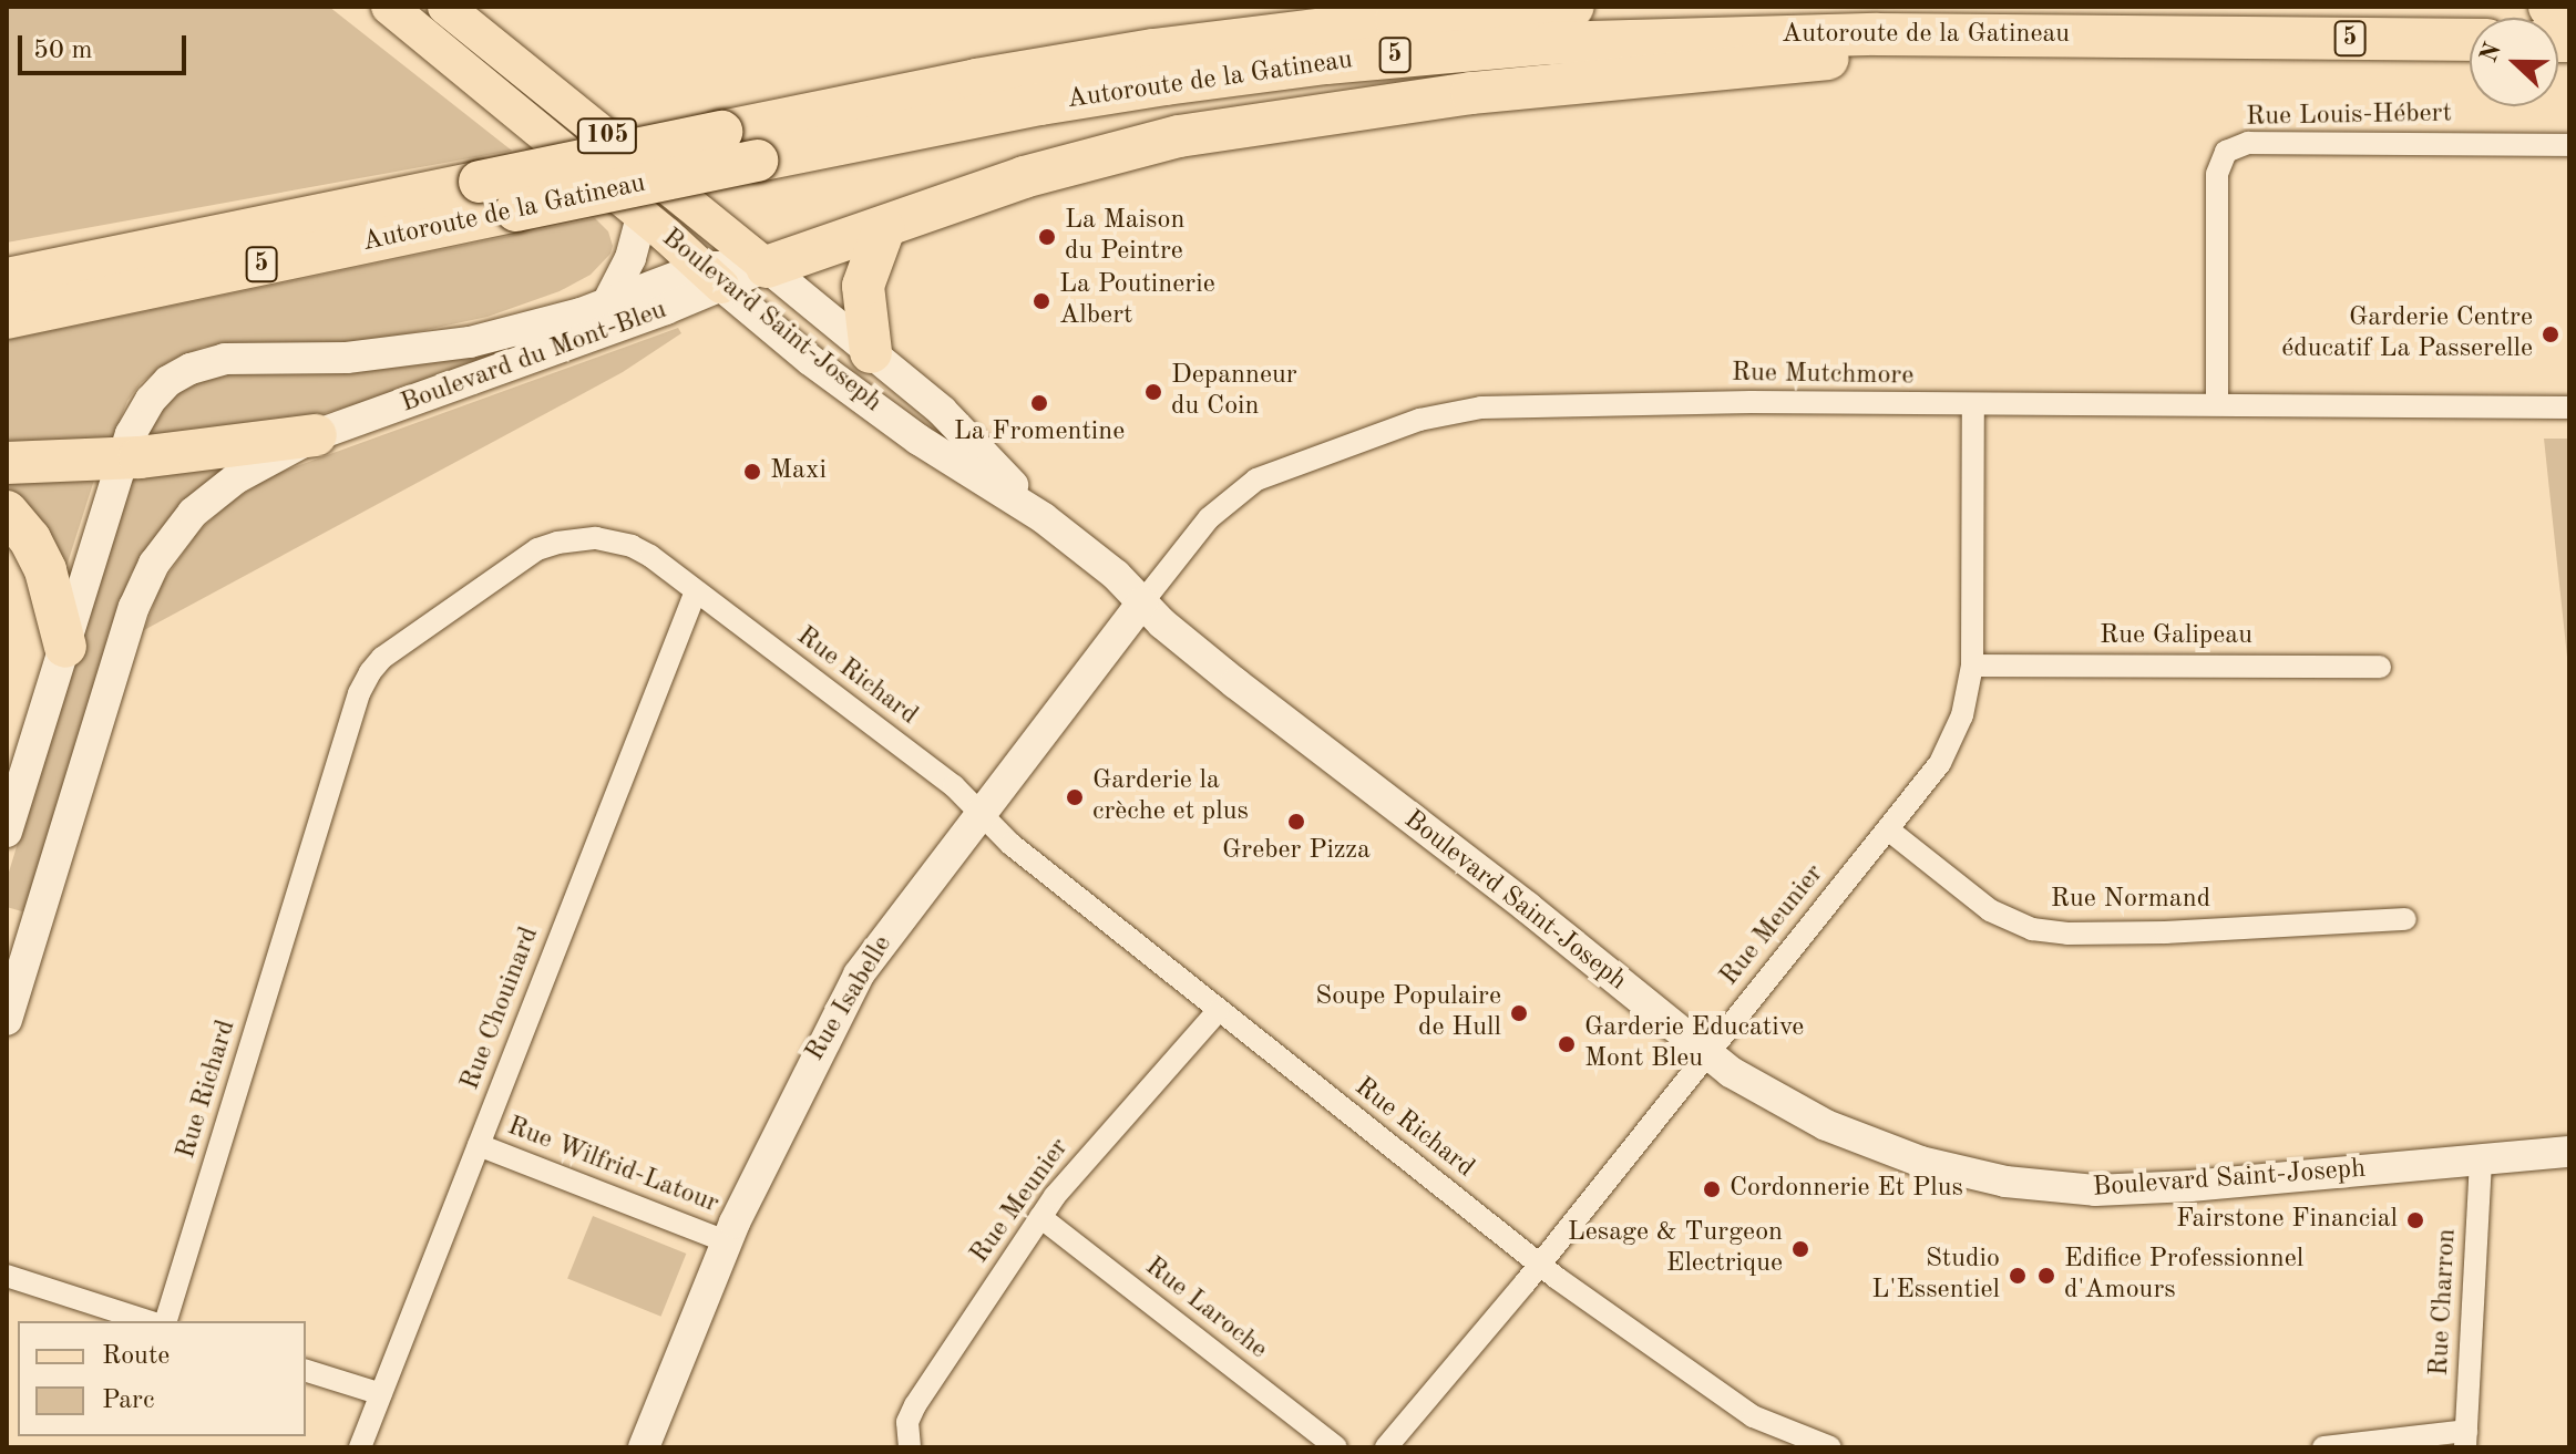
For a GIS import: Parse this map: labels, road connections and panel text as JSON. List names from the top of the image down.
{
  "streets": {
    "highway": ["Autoroute de la Gatineau", "5"],
    "main road": ["105", "Boulevard Saint-Joseph"],
    "street": [
      "Rue Louis-Hébert",
      "Boulevard du Mont-Bleu",
      "Rue Mutchmore",
      "Rue Galipeau",
      "Rue Richard",
      "Rue Normand",
      "Rue Meunier",
      "Rue Isabelle",
      "Rue Chouinard",
      "Rue Wilfrid-Latour",
      "Rue Charron",
      "Rue Laroche"
    ]
  },
  "crossings": [
    ["Rue Louis-Hébert", "Rue Mutchmore"],
    ["Boulevard Saint-Joseph", "Boulevard du Mont-Bleu"],
    ["Boulevard Saint-Joseph", "Rue Mutchmore"],
    ["Boulevard Saint-Joseph", "Rue Meunier"],
    ["Boulevard Saint-Joseph", "Rue Isabelle"],
    ["Boulevard Saint-Joseph", "Rue Charron"],
    ["Rue Mutchmore", "Rue Meunier"],
    ["Rue Mutchmore", "Rue Isabelle"],
    ["Rue Galipeau", "Rue Meunier"],
    ["Rue Richard", "Rue Meunier"],
    ["Rue Richard", "Rue Isabelle"],
    ["Rue Richard", "Rue Chouinard"],
    ["Rue Normand", "Rue Meunier"],
    ["Rue Meunier", "Rue Laroche"],
    ["Rue Isabelle", "Rue Wilfrid-Latour"],
    ["Rue Chouinard", "Rue Wilfrid-Latour"]
  ],
  "places": [
    "La Maison du Peintre",
    "La Poutinerie Albert",
    "Garderie Centre éducatif La Passerelle",
    "Depanneur du Coin",
    "La Fromentine",
    "Maxi",
    "Garderie la crèche et plus",
    "Greber Pizza",
    "Soupe Populaire de Hull",
    "Garderie Educative Mont Bleu",
    "Cordonnerie Et Plus",
    "Fairstone Financial",
    "Lesage & Turgeon Electrique",
    "Studio L'Essentiel",
    "Edifice Professionnel d'Amours"
  ],
  "legend": ["Route", "Parc"],
  "scale_bar": "50 m",
  "north": "left"
}
